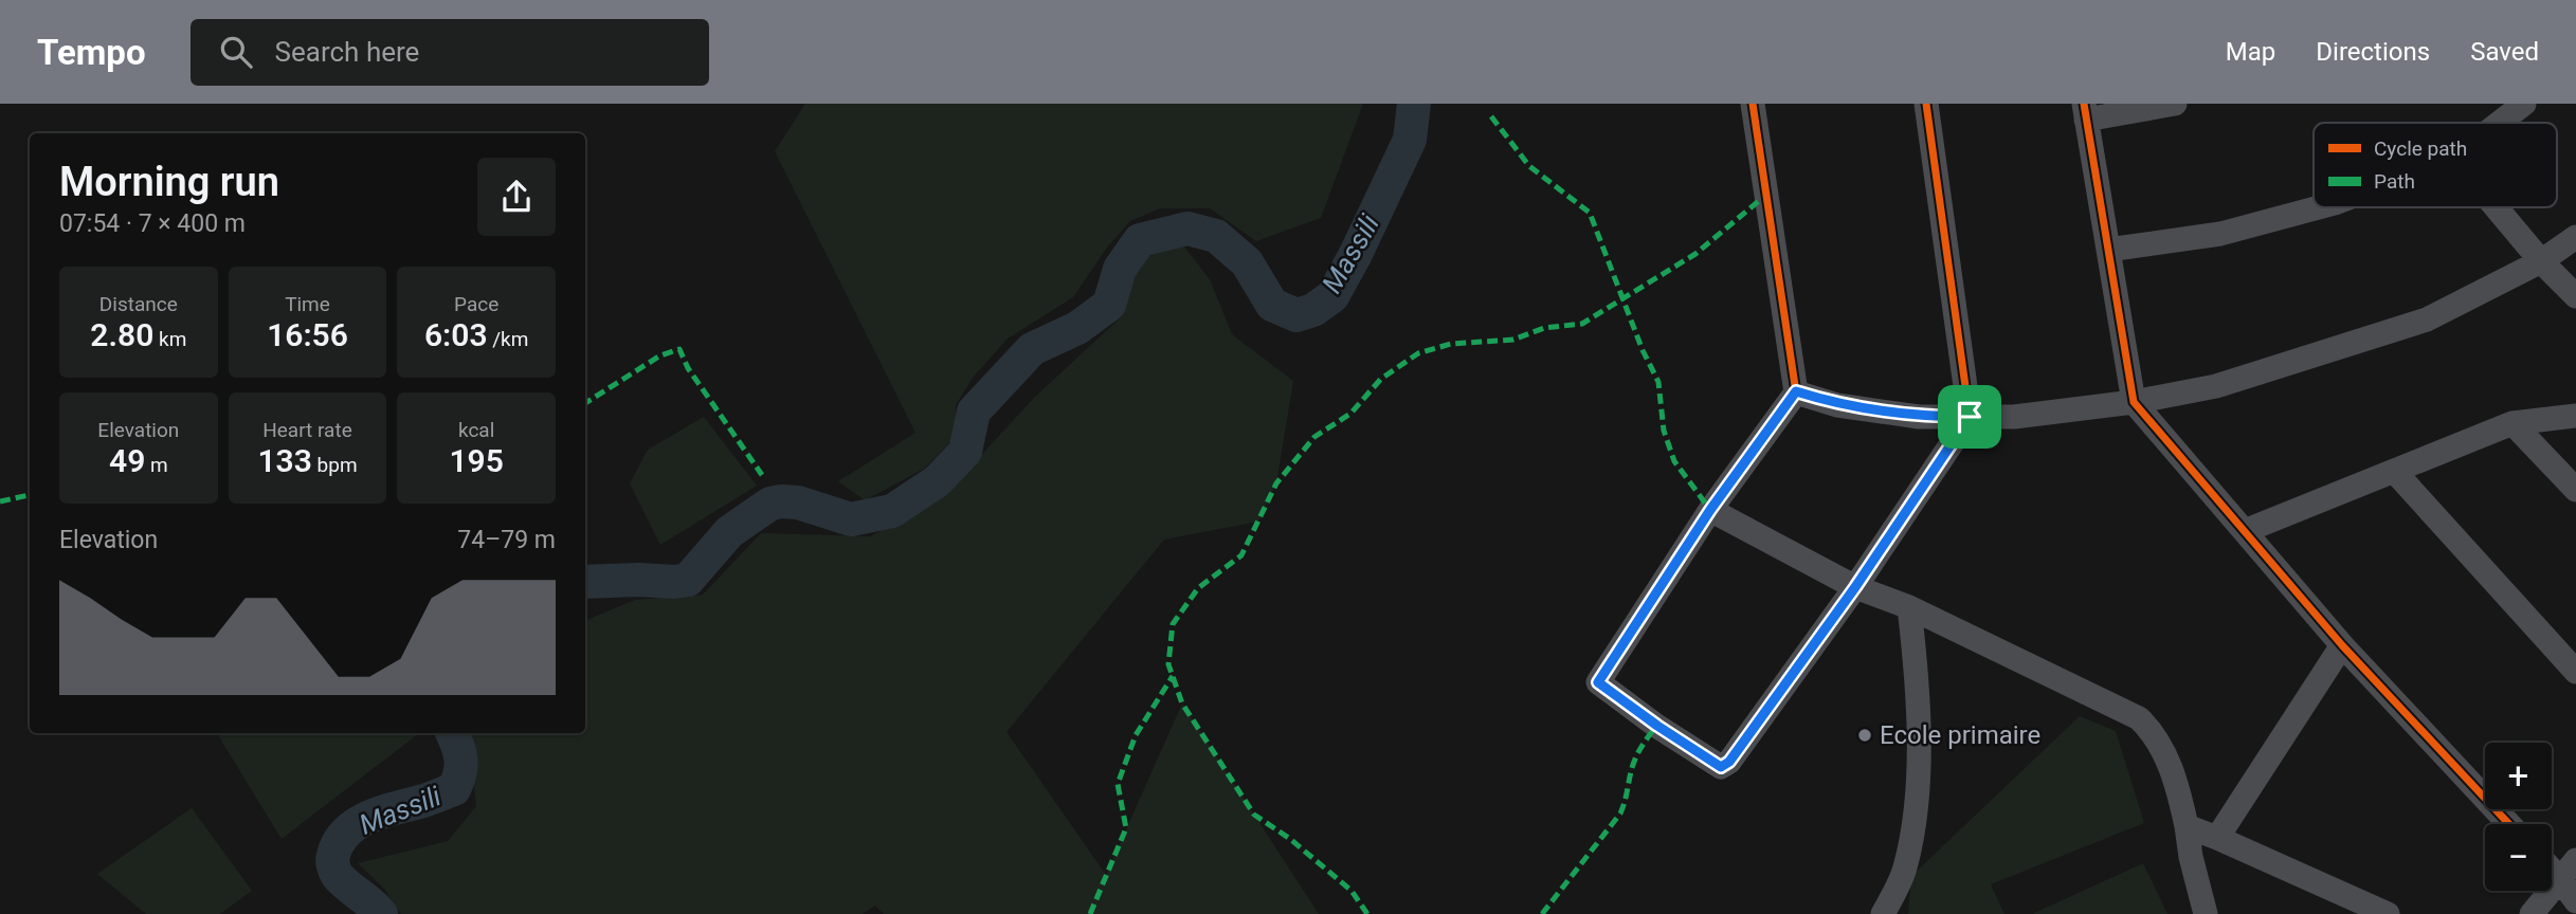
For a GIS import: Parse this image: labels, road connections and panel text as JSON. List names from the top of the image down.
{
  "water": ["Massili"],
  "places": ["Ecole primaire"],
  "legend": ["Cycle path", "Path"],
  "page": {
    "header": "Tempo",
    "search": "Search here",
    "nav": ["Map", "Directions", "Saved"],
    "heading": ["Morning run", "07:54 · 7 × 400 m"],
    "stats": [
      ["Distance", "2.80 km"],
      ["Time", "16:56"],
      ["Pace", "6:03 /km"],
      ["Elevation", "49 m"],
      ["Heart rate", "133 bpm"],
      ["kcal", "195"]
    ],
    "chart": ["Elevation", "74–79 m"],
    "map_buttons": ["+", "−"]
  }
}
